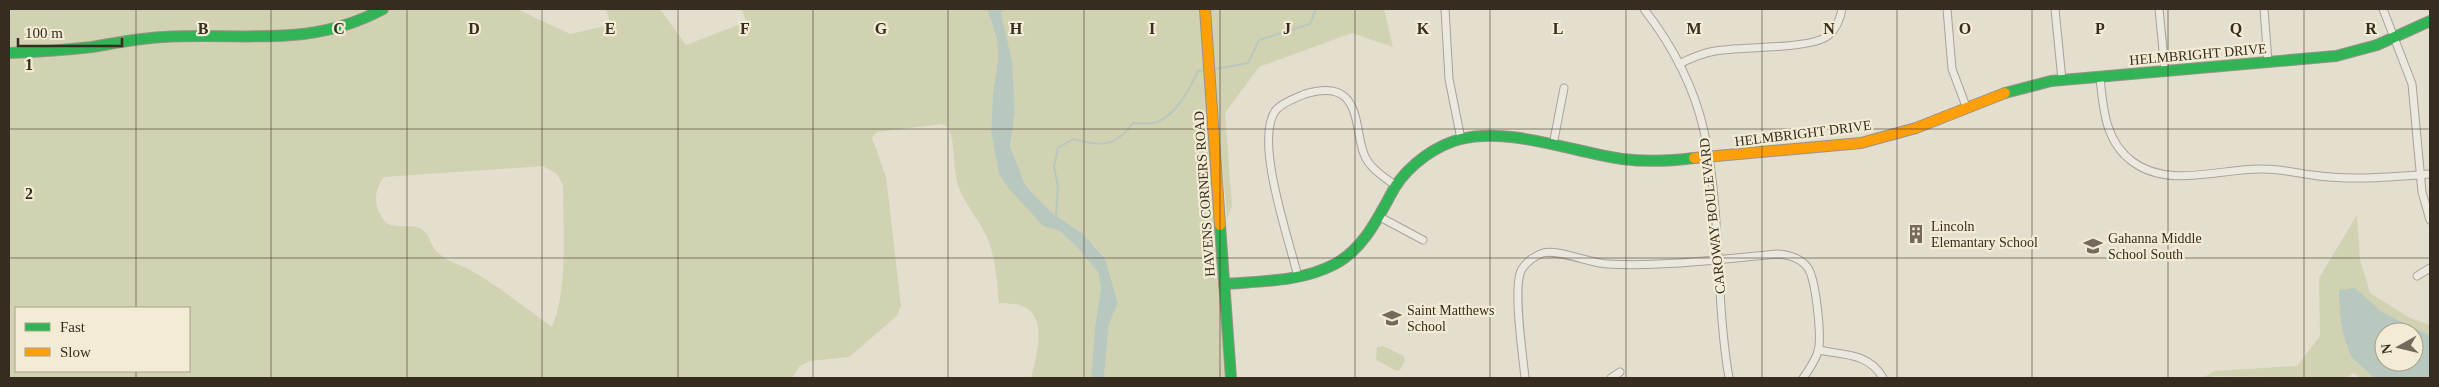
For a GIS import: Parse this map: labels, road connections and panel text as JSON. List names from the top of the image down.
{
  "streets": {
    "street": ["HELMBRIGHT DRIVE", "HAVENS CORNERS ROAD", "CAROWAY BOULEVARD"]
  },
  "crossings": [
    ["HELMBRIGHT DRIVE", "HAVENS CORNERS ROAD"],
    ["HELMBRIGHT DRIVE", "CAROWAY BOULEVARD"]
  ],
  "places": {
    "building": ["Lincoln Elemantary School"],
    "school or university": ["Gahanna Middle School South", "Saint Matthews School"]
  },
  "legend": ["Fast", "Slow"],
  "scale_bar": "100 m",
  "north": "left",
  "grid": {
    "columns": [
      "B",
      "C",
      "D",
      "E",
      "F",
      "G",
      "H",
      "I",
      "J",
      "K",
      "L",
      "M",
      "N",
      "O",
      "P",
      "Q",
      "R"
    ],
    "rows": ["1", "2"]
  }
}
